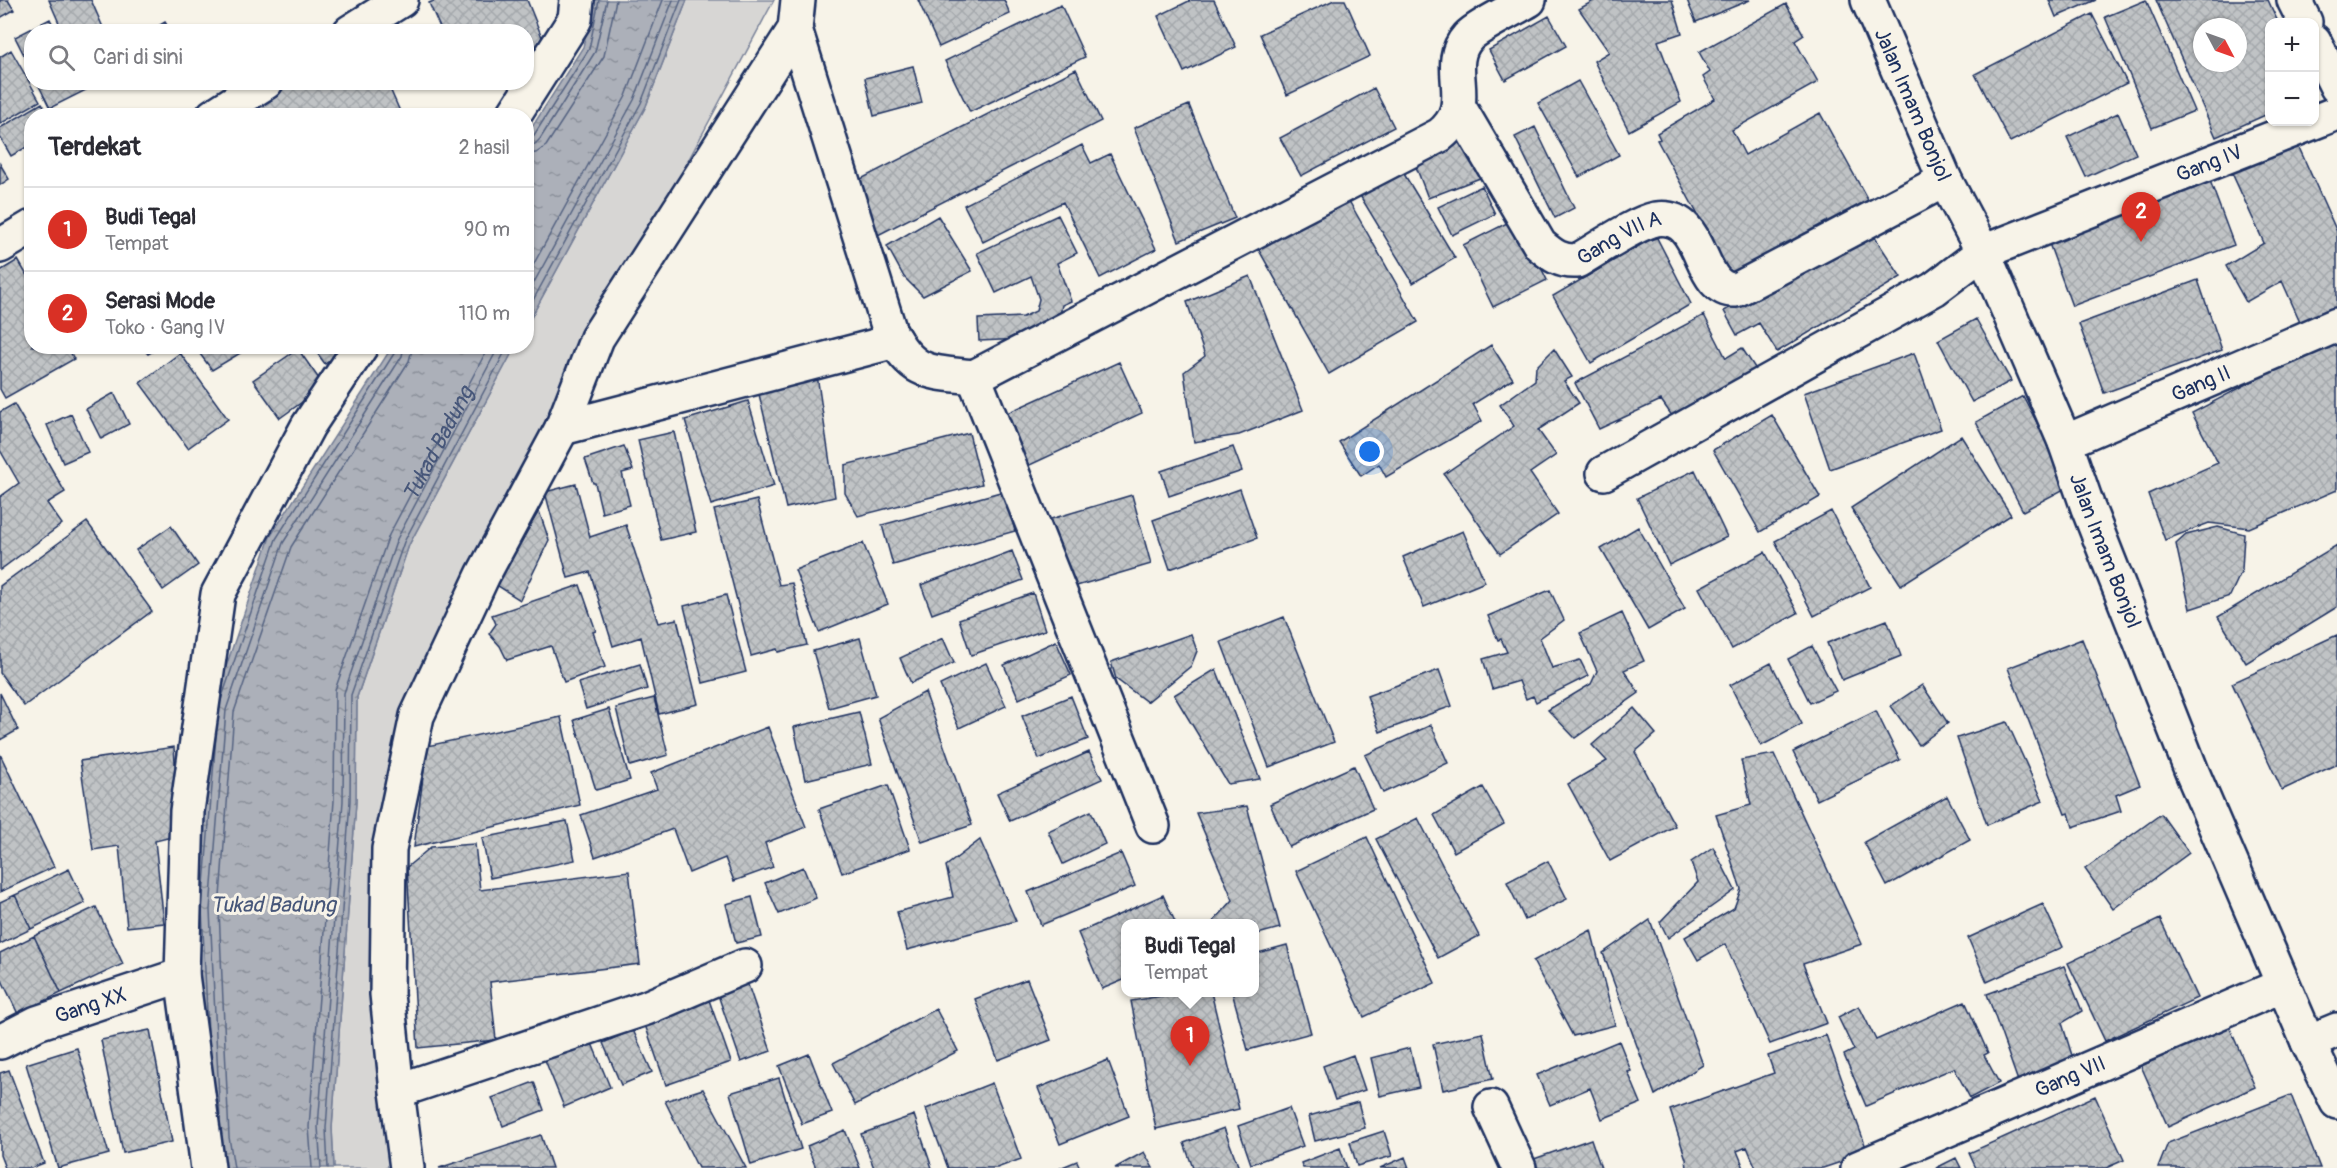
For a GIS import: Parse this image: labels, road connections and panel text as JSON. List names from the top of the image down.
{
  "streets": {
    "main road": [
      "Jalan Imam Bonjol",
      "Gang IV",
      "Gang VII A",
      "Gang II",
      "Gang XX",
      "Gang VII"
    ]
  },
  "crossings": [
    ["Jalan Imam Bonjol", "Gang IV"],
    ["Jalan Imam Bonjol", "Gang VII A"],
    ["Jalan Imam Bonjol", "Gang II"],
    ["Jalan Imam Bonjol", "Gang VII"]
  ],
  "water": ["Tukad Badung"],
  "north": "bottom right",
  "page": {
    "map_buttons": ["+", "−"],
    "search": "Cari di sini",
    "heading": ["Terdekat", "2 hasil"],
    "list": [
      {
        "mark": "1",
        "name": "Budi Tegal",
        "note": "Tempat",
        "value": "90 m"
      },
      {
        "mark": "2",
        "name": "Serasi Mode",
        "note": "Toko · Gang IV",
        "value": "110 m"
      }
    ],
    "pins": ["2", "1"],
    "popup": ["Budi Tegal", "Tempat"]
  }
}
